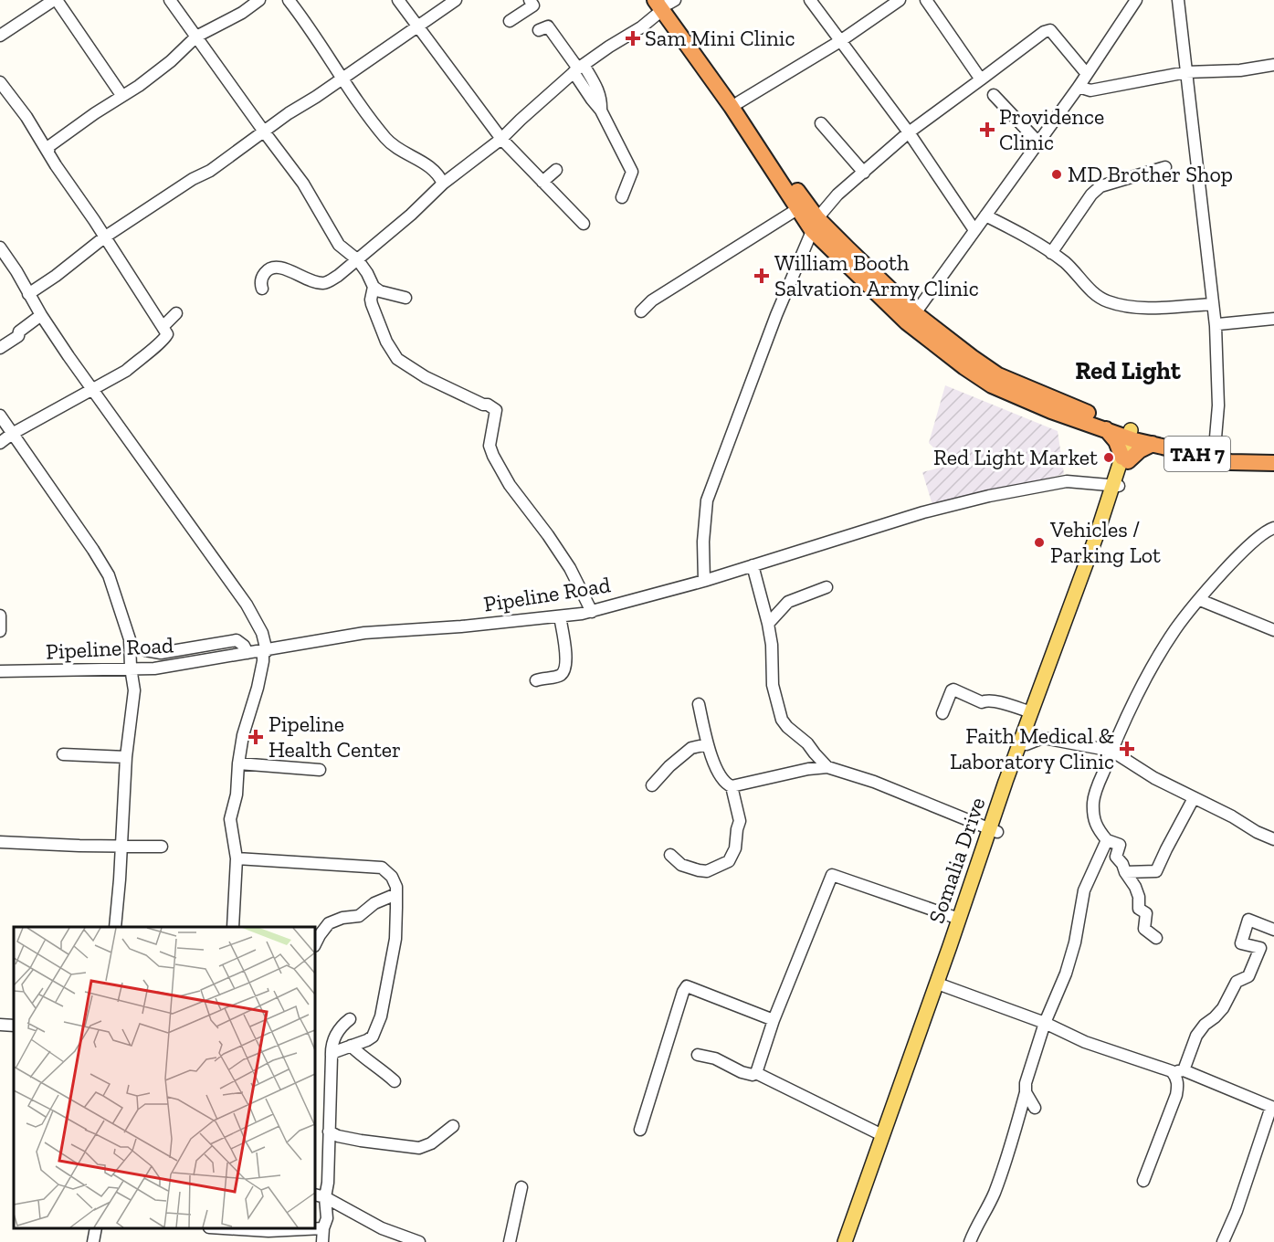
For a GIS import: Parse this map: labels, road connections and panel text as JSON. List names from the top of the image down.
{
  "streets": {
    "highway": ["TAH 7"],
    "main road": ["Somalia Drive"],
    "street": ["Pipeline Road"]
  },
  "crossings": [
    ["TAH 7", "Somalia Drive"],
    ["Pipeline Road", "Somalia Drive"]
  ],
  "districts": ["Red Light"],
  "places": {
    "health": [
      "Sam Mini Clinic",
      "Providence Clinic",
      "William Booth Salvation Army Clinic",
      "Pipeline Health Center",
      "Faith Medical & Laboratory Clinic"
    ],
    "other": ["MD Brother Shop", "Red Light Market", "Vehicles / Parking Lot"]
  }
}
